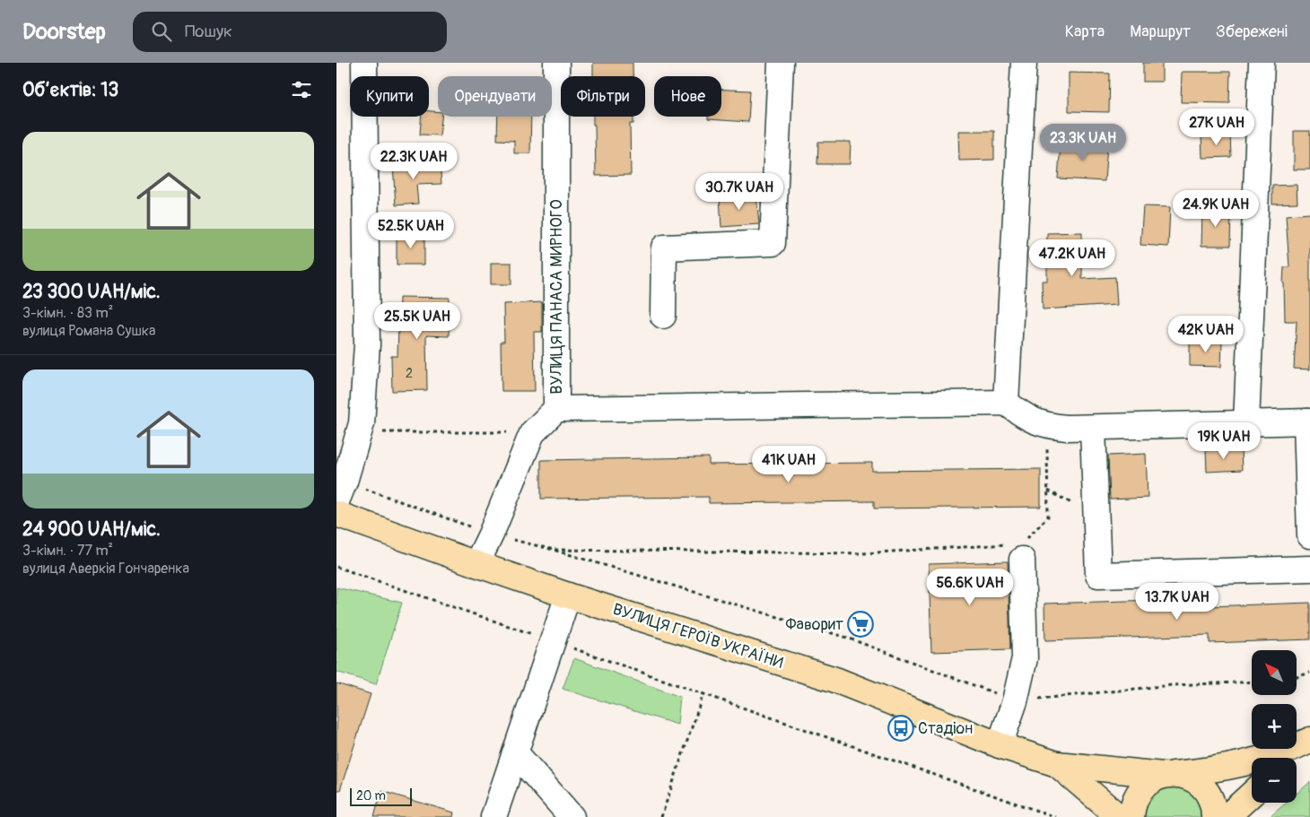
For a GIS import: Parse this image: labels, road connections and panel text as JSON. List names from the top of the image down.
{
  "streets": {
    "main road": ["ВУЛИЦЯ ГЕРОЇВ УКРАЇНИ"],
    "street": ["ВУЛИЦЯ ПАНАСА МИРНОГО"]
  },
  "crossings": [
    ["ВУЛИЦЯ ПАНАСА МИРНОГО", "ВУЛИЦЯ ГЕРОЇВ УКРАЇНИ"]
  ],
  "places": {
    "supermarket": ["Фаворит"],
    "bus stop": ["Стадіон"]
  },
  "house_numbers": ["2"],
  "scale_bar": "20 m",
  "north": "top left",
  "page": {
    "header": "Doorstep",
    "search": "Пошук",
    "nav": ["Карта", "Маршрут", "Збережені"],
    "heading": "Об’єктів: 13",
    "chip": [
      "Купити",
      "Орендувати",
      "Фільтри",
      "Нове"
    ],
    "price": [
      "27K UAH",
      "23.3K UAH",
      "22.3K UAH",
      "30.7K UAH",
      "24.9K UAH",
      "52.5K UAH",
      "47.2K UAH",
      "25.5K UAH",
      "42K UAH",
      "19K UAH",
      "41K UAH",
      "56.6K UAH",
      "13.7K UAH"
    ],
    "list": [
      {
        "name": "23 300 UAH/міс.",
        "note": "3-кімн. · 83 m² · вулиця Романа Сушка"
      },
      {
        "name": "24 900 UAH/міс.",
        "note": "3-кімн. · 77 m² · вулиця Аверкія Гончаренка"
      }
    ],
    "map_buttons": ["+", "−"],
    "scale": "20 m"
  }
}
